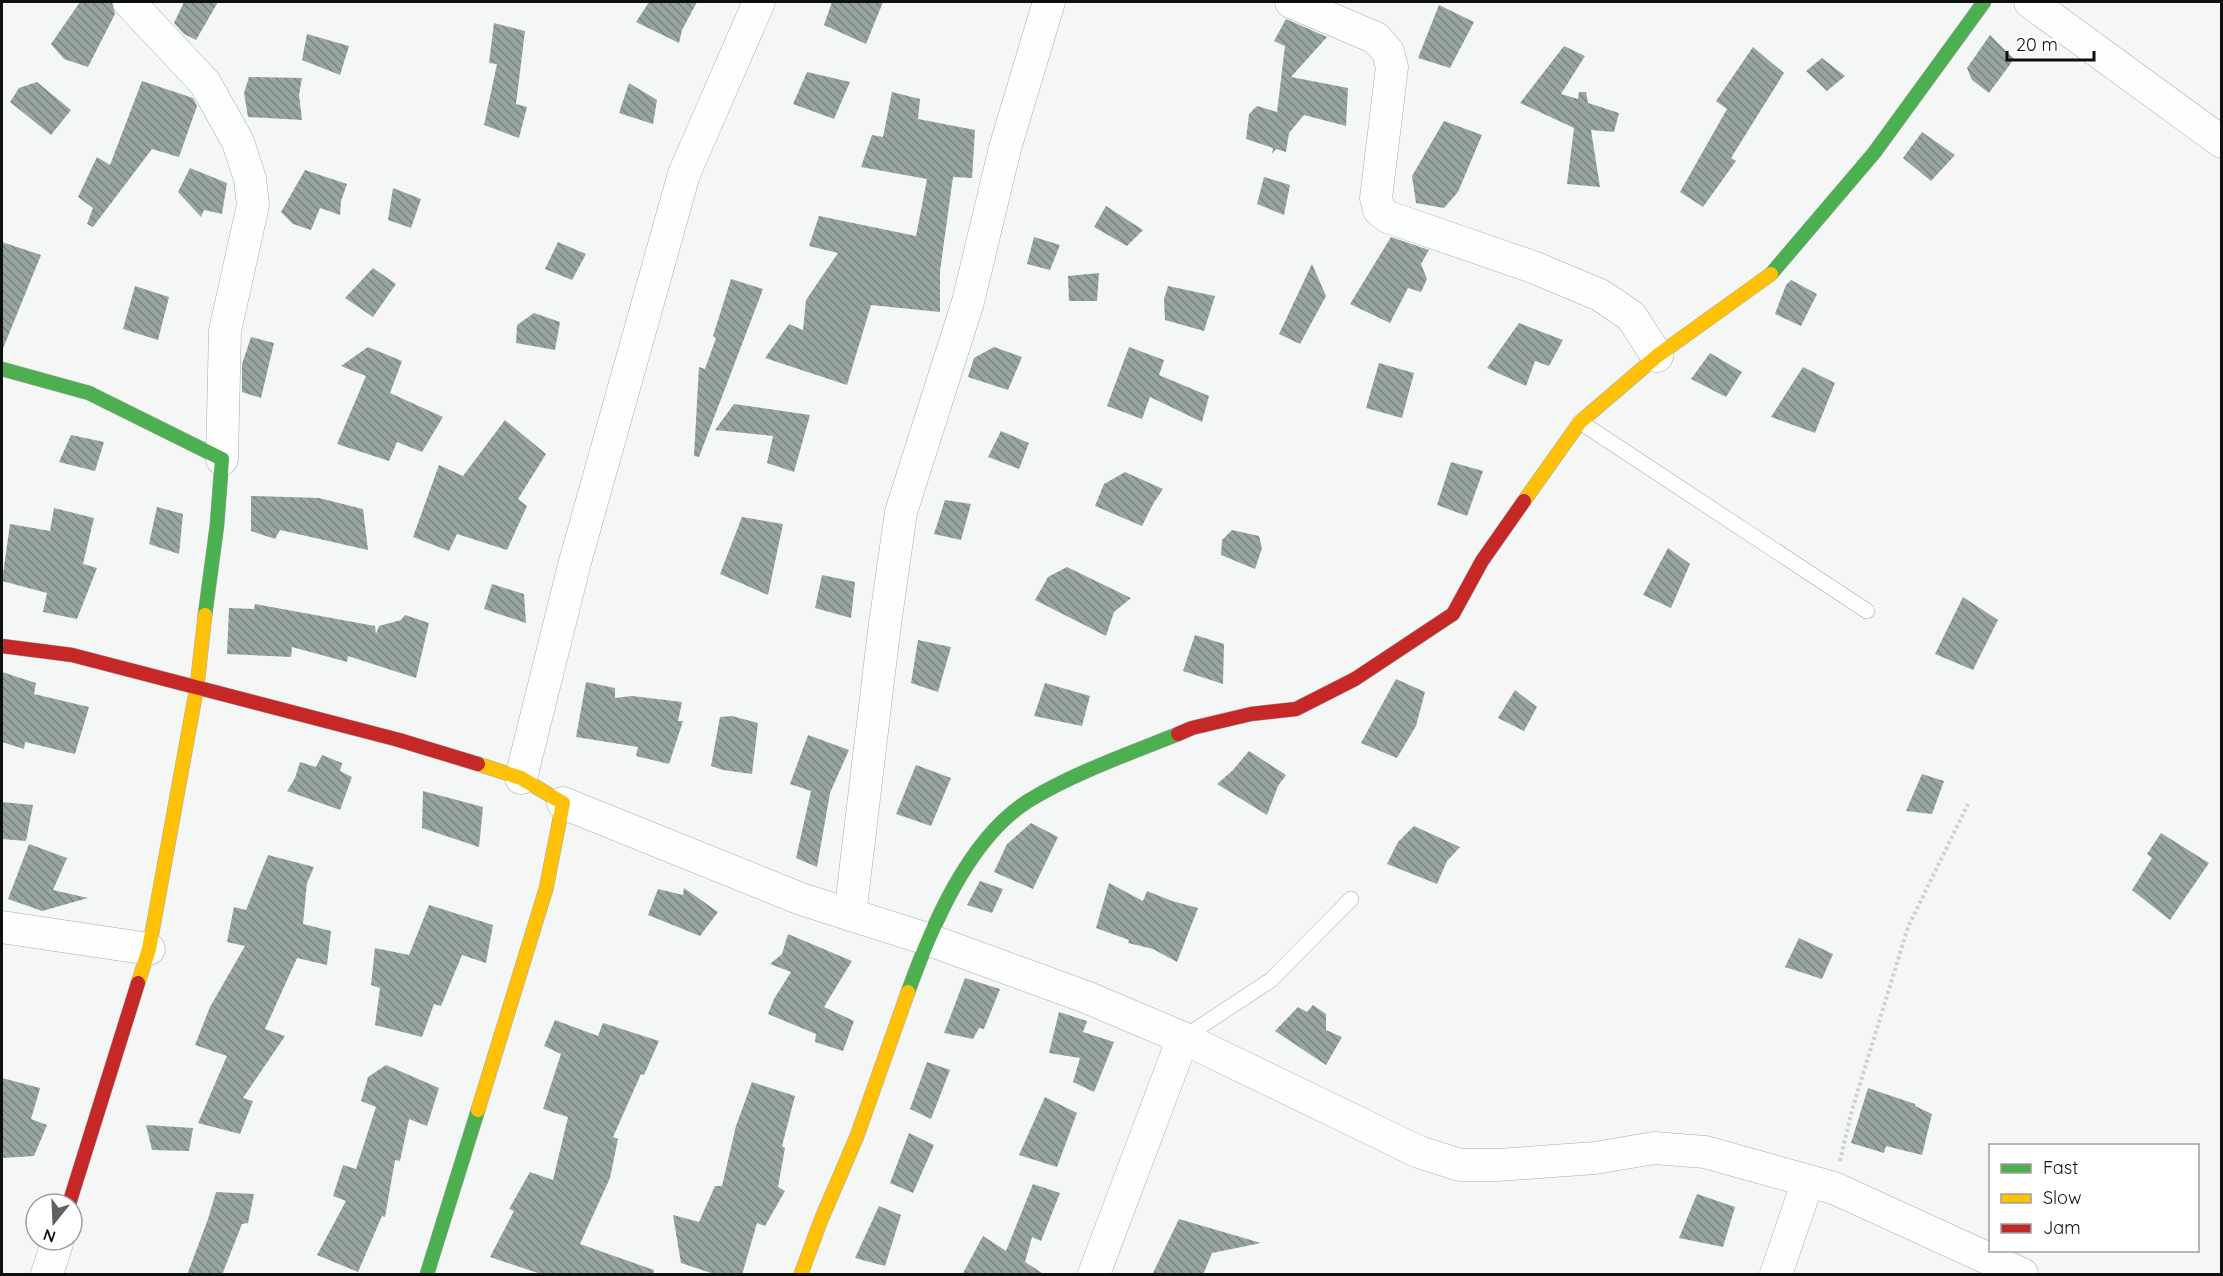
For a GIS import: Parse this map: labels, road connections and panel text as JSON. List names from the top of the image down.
{
  "legend": ["Fast", "Slow", "Jam"],
  "scale_bar": "20 m",
  "north": "bottom"
}
